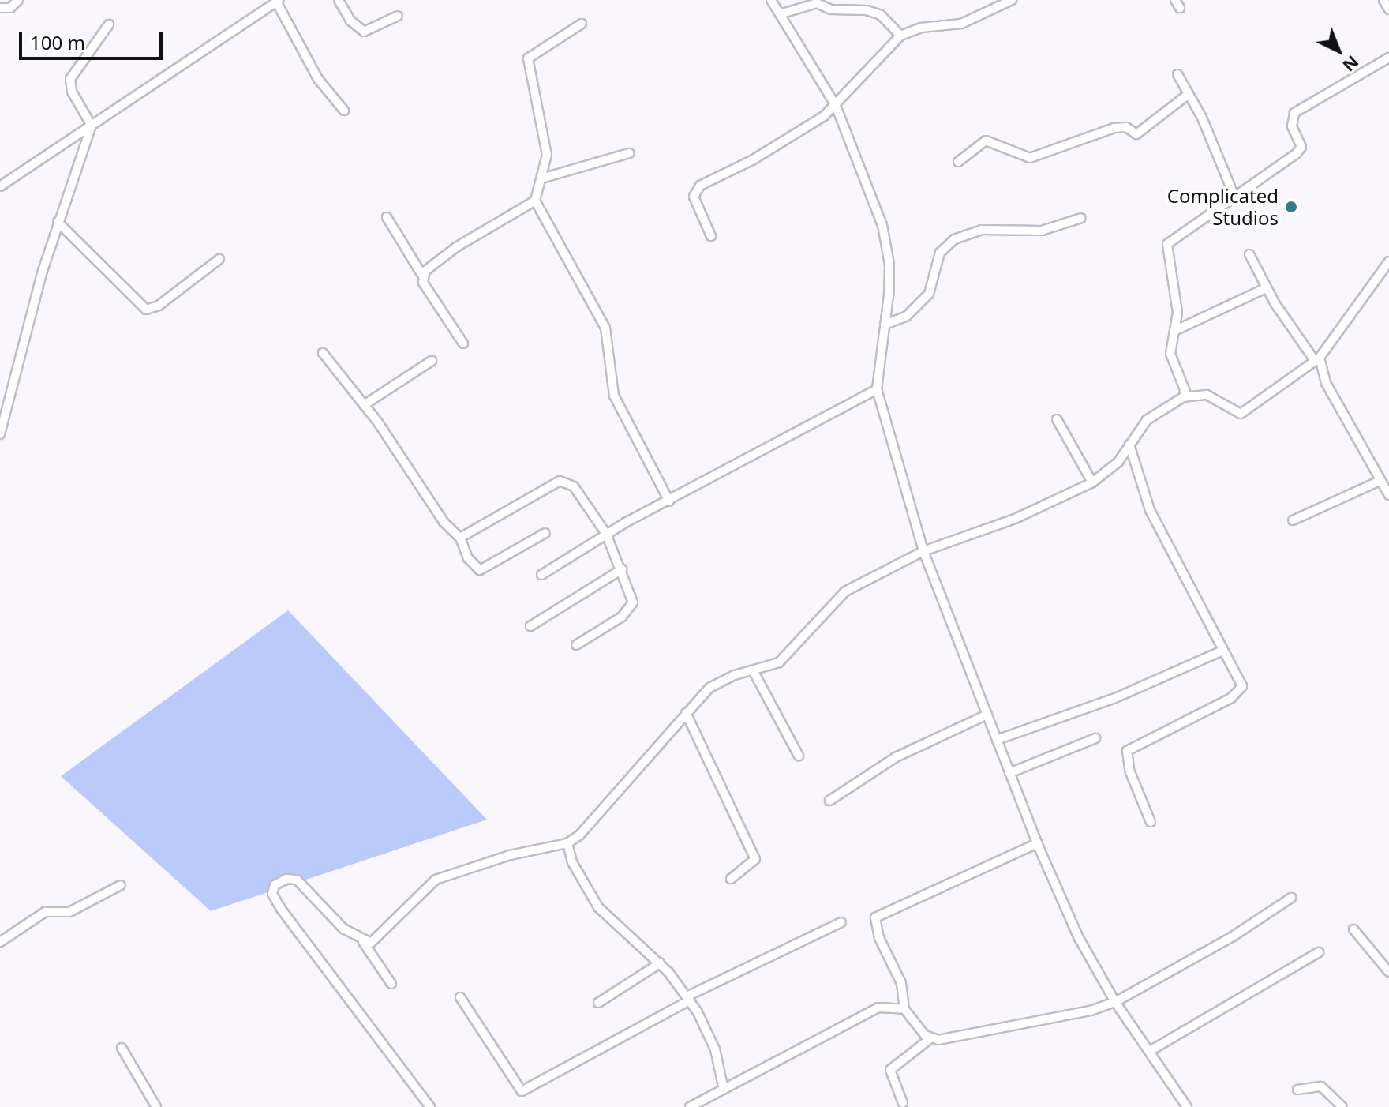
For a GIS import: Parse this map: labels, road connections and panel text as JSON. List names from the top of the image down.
{
  "places": ["Complicated Studios"],
  "scale_bar": "100 m",
  "north": "bottom right"
}
